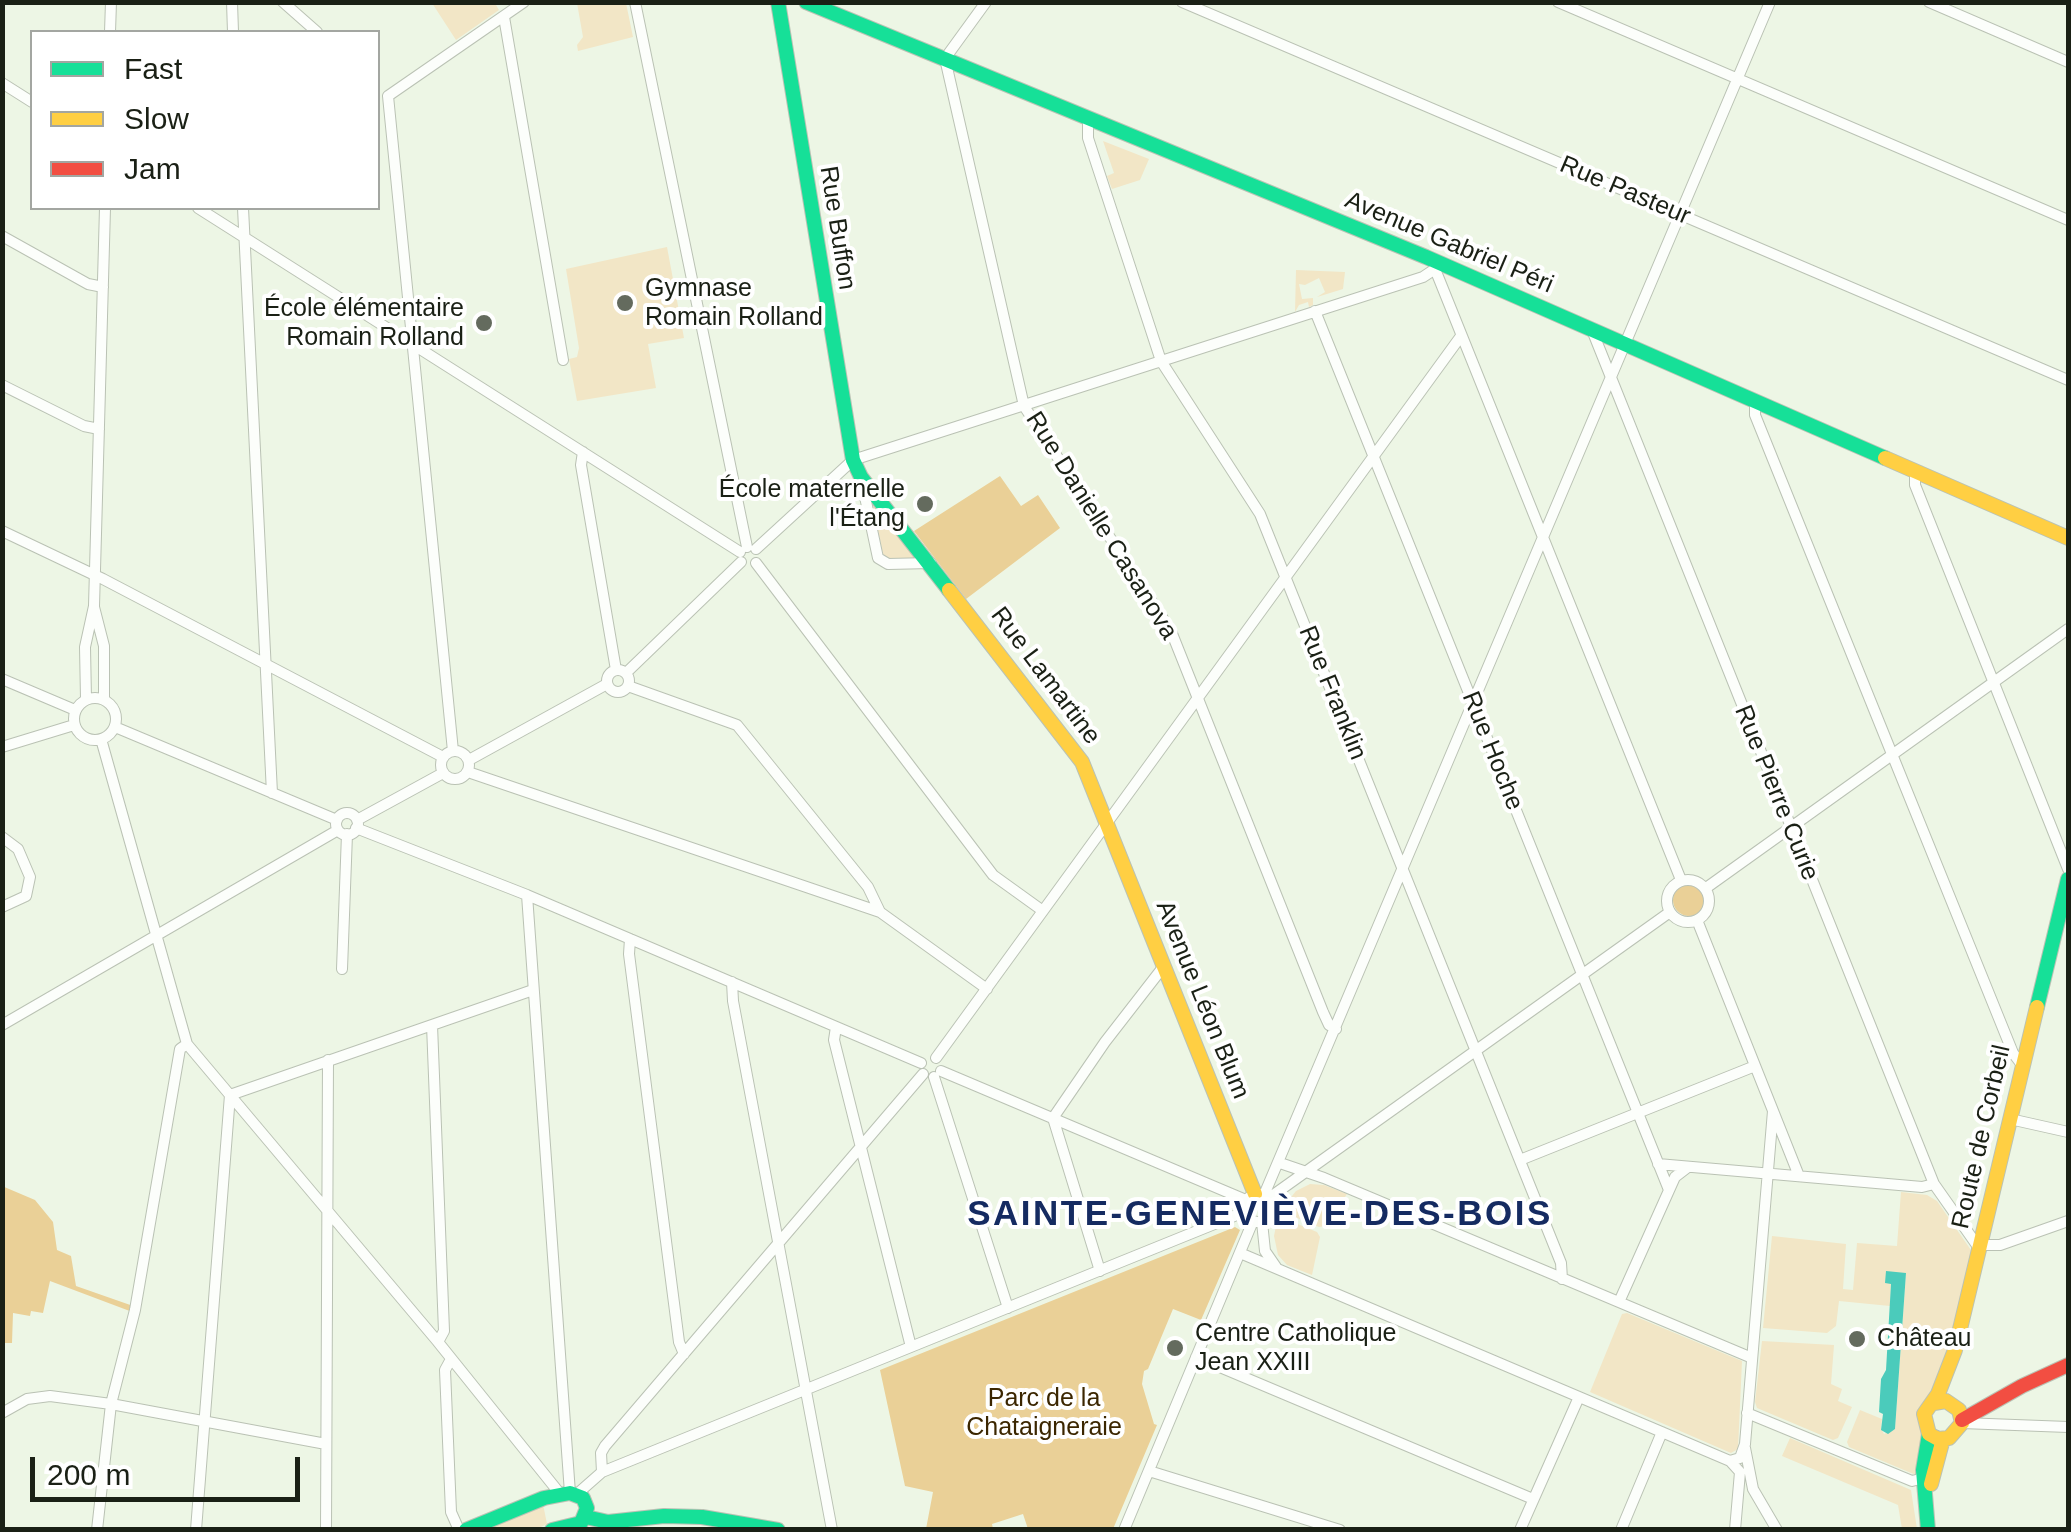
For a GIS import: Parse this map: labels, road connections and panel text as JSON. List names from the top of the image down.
{
  "streets": {
    "street": [
      "Rue Pasteur",
      "Rue Buffon",
      "Avenue Gabriel Péri",
      "Rue Danielle Casanova",
      "Rue Lamartine",
      "Rue Franklin",
      "Rue Hoche",
      "Rue Pierre Curie",
      "Avenue Léon Blum",
      "Route de Corbeil"
    ]
  },
  "crossings": [
    ["Rue Buffon", "Rue Lamartine"],
    ["Avenue Gabriel Péri", "Rue Danielle Casanova"],
    ["Avenue Gabriel Péri", "Rue Franklin"],
    ["Avenue Gabriel Péri", "Rue Pierre Curie"],
    ["Rue Lamartine", "Avenue Léon Blum"],
    ["Rue Pierre Curie", "Route de Corbeil"]
  ],
  "districts": ["SAINTE-GENEVIÈVE-DES-BOIS"],
  "parks": ["Parc de la Chataigneraie"],
  "places": [
    "Gymnase Romain Rolland",
    "École élémentaire Romain Rolland",
    "École maternelle l'Étang",
    "Château",
    "Centre Catholique Jean XXIII"
  ],
  "legend": ["Fast", "Slow", "Jam"],
  "scale_bar": "200 m"
}
